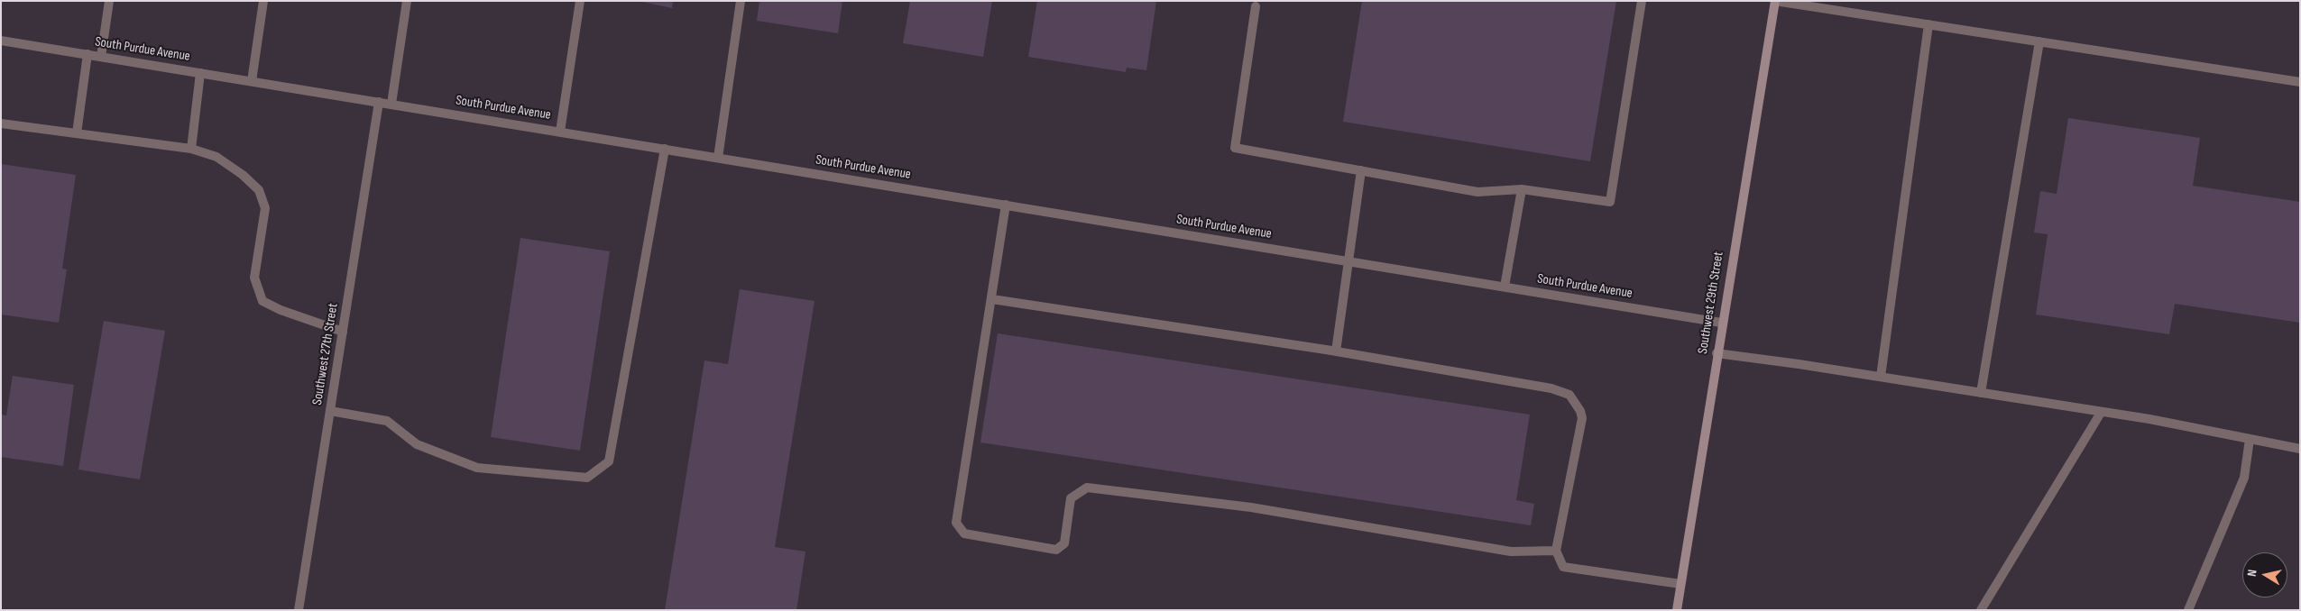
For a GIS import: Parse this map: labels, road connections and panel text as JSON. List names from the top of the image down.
{
  "streets": {
    "street": ["South Purdue Avenue", "Southwest 29th Street", "Southwest 27th Street"]
  },
  "crossings": [
    ["South Purdue Avenue", "Southwest 29th Street"],
    ["South Purdue Avenue", "Southwest 27th Street"]
  ],
  "north": "left"
}
